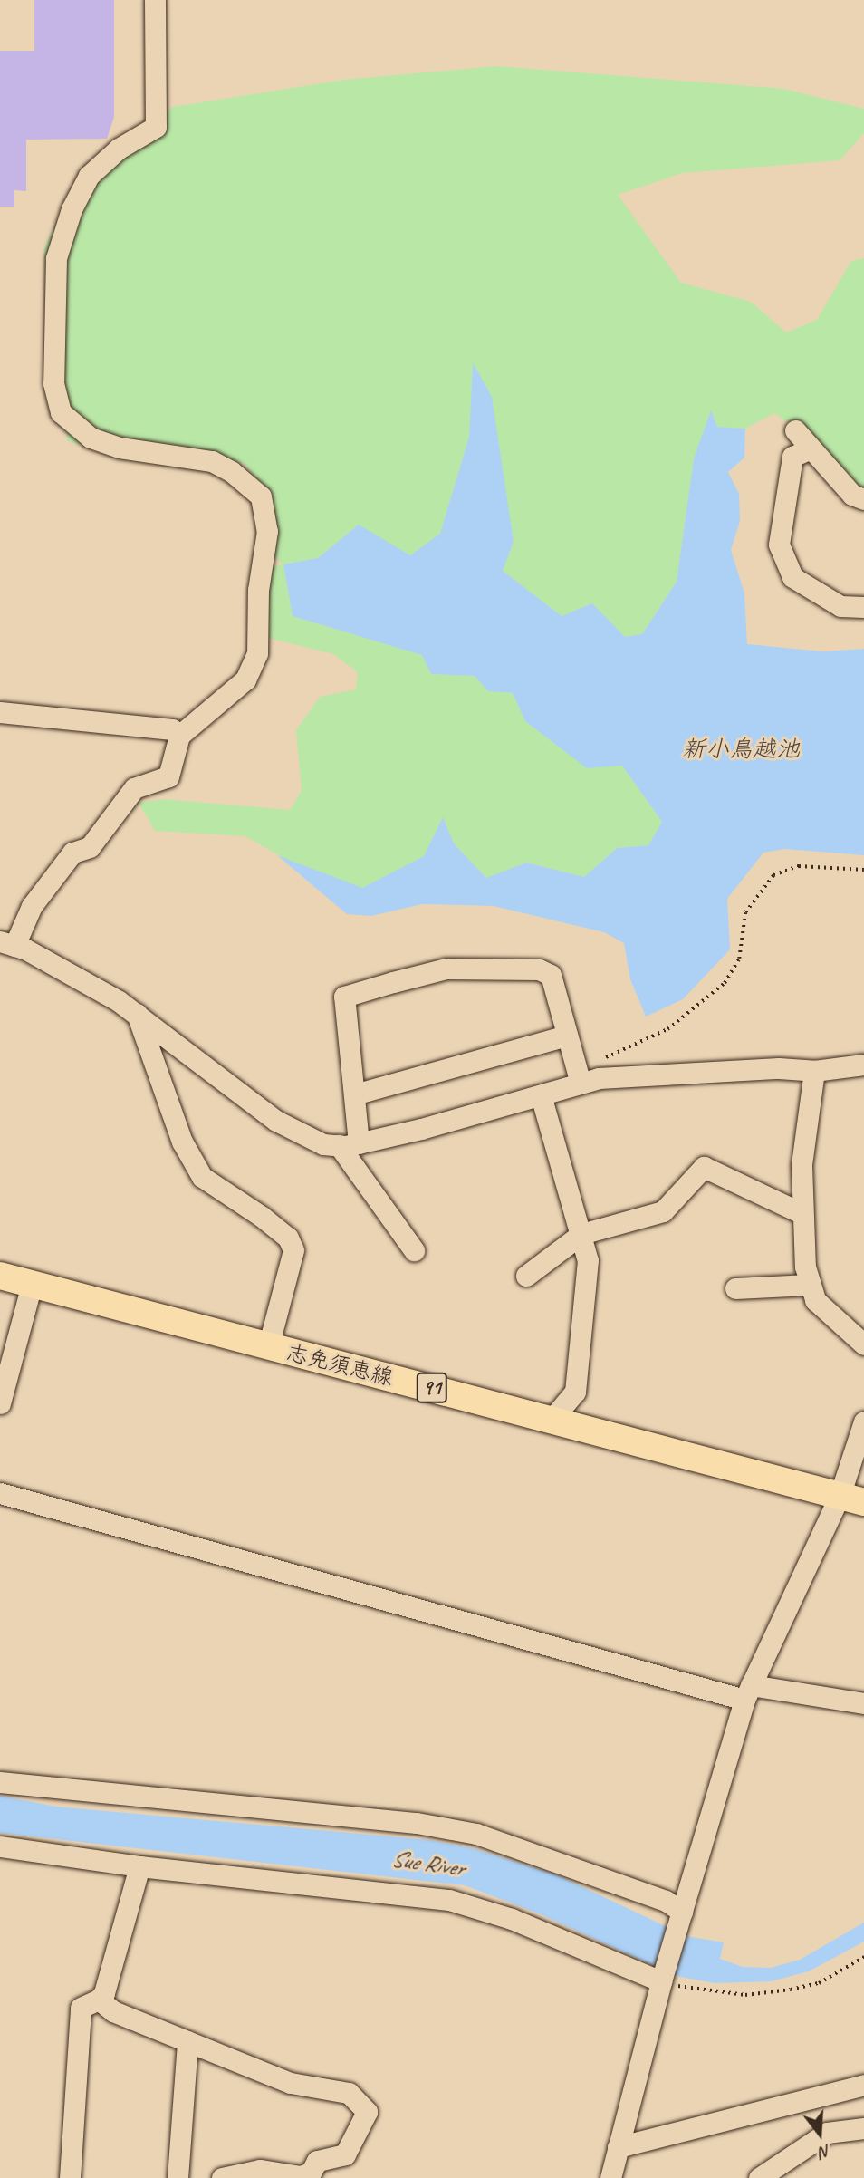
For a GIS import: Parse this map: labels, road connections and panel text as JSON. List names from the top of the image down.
{
  "streets": {
    "main road": ["志免須恵線", "91"]
  },
  "water": ["新小鳥越池", "Sue River"],
  "north": "bottom"
}
